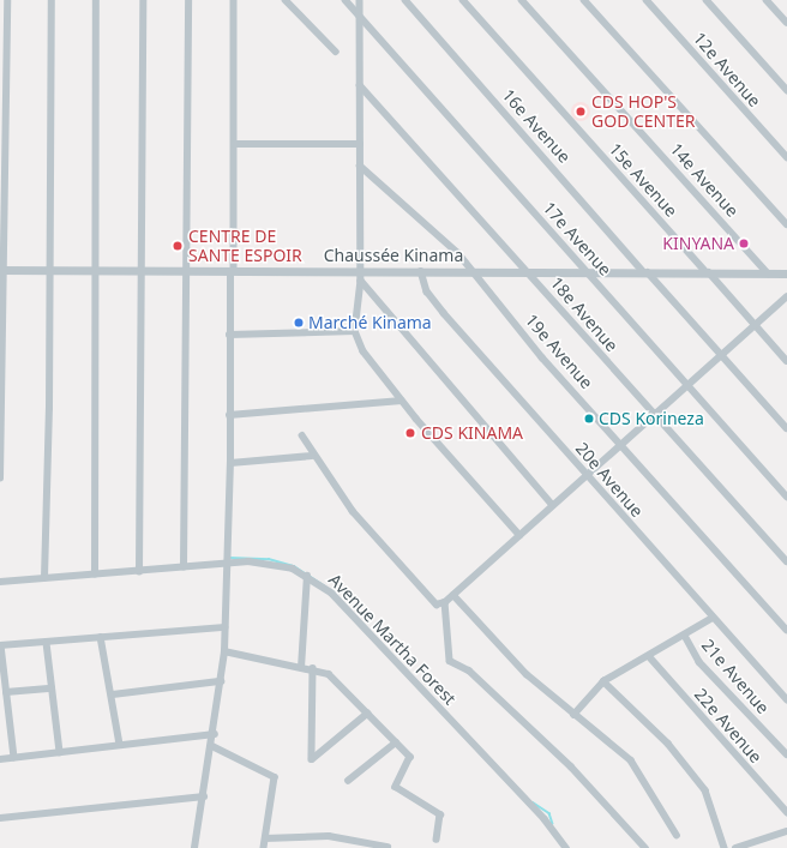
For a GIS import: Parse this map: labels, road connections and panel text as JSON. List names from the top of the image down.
{
  "streets": {
    "street": [
      "12e Avenue",
      "16e Avenue",
      "15e Avenue",
      "14e Avenue",
      "17e Avenue",
      "Chaussée Kinama",
      "18e Avenue",
      "19e Avenue",
      "20e Avenue",
      "Avenue Martha Forest",
      "21e Avenue",
      "22e Avenue"
    ]
  },
  "crossings": [
    ["16e Avenue", "Chaussée Kinama"],
    ["15e Avenue", "Chaussée Kinama"],
    ["14e Avenue", "Chaussée Kinama"],
    ["17e Avenue", "Chaussée Kinama"],
    ["Chaussée Kinama", "18e Avenue"],
    ["Chaussée Kinama", "19e Avenue"],
    ["Chaussée Kinama", "20e Avenue"]
  ],
  "places": [
    "CDS HOP'S GOD CENTER",
    "KINYANA",
    "CENTRE DE SANTE ESPOIR",
    "Marché Kinama",
    "CDS Korineza",
    "CDS KINAMA"
  ]
}
